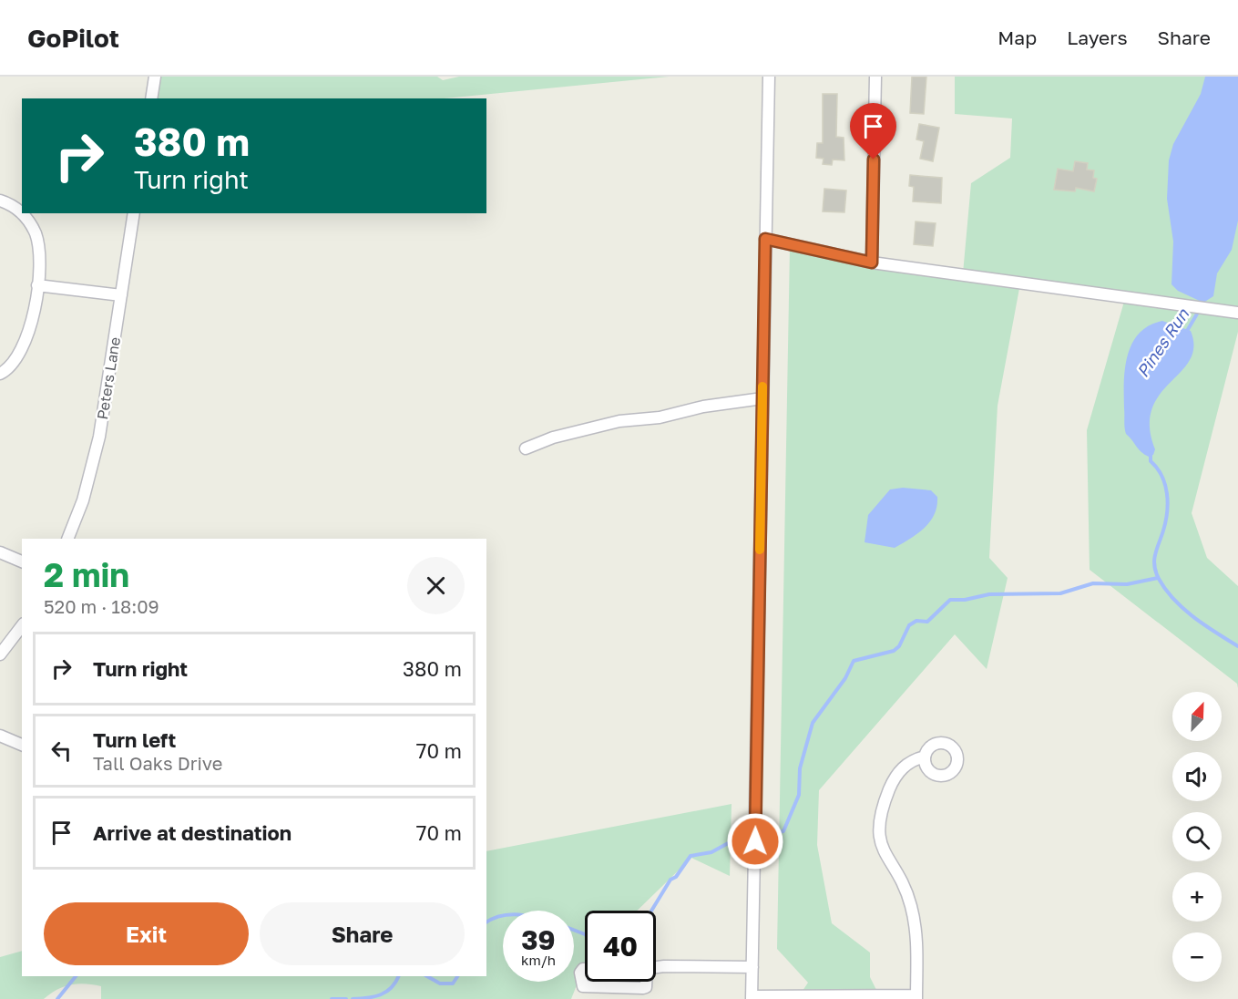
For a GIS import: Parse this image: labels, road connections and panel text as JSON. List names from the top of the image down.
{
  "streets": {
    "street": ["Peters Lane"]
  },
  "water": ["Pines Run"],
  "north": "top right",
  "page": {
    "header": "GoPilot",
    "nav": ["Map", "Layers", "Share"],
    "turn": ["380 m", "Turn right"],
    "heading": ["2 min", "520 m · 18:09"],
    "list": [
      {
        "name": "Turn right",
        "value": "380 m"
      },
      {
        "name": "Turn left",
        "note": "Tall Oaks Drive",
        "value": "70 m"
      },
      {
        "name": "Arrive at destination",
        "value": "70 m"
      }
    ],
    "map_buttons": ["+", "−"],
    "buttons": ["Exit", "Share"],
    "speed": "39 km/h",
    "limit": "40"
  }
}
